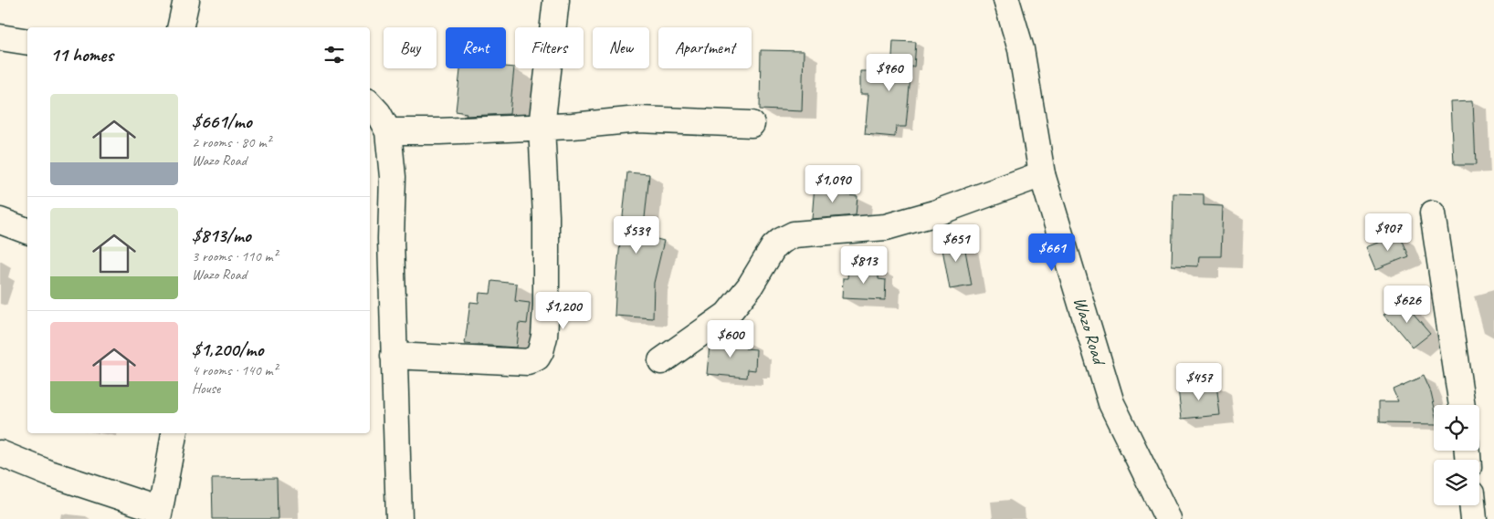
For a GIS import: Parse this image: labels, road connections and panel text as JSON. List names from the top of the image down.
{
  "streets": {
    "street": ["Wazo Road"]
  },
  "page": {
    "chip": [
      "Buy",
      "Rent",
      "Filters",
      "New",
      "Apartment"
    ],
    "heading": "11 homes",
    "price": [
      "$960",
      "$1,090",
      "$907",
      "$539",
      "$651",
      "$661",
      "$813",
      "$626",
      "$1,200",
      "$600",
      "$457"
    ],
    "list": [
      {
        "name": "$661/mo",
        "note": "2 rooms · 80 m² · Wazo Road"
      },
      {
        "name": "$813/mo",
        "note": "3 rooms · 110 m² · Wazo Road"
      },
      {
        "name": "$1,200/mo",
        "note": "4 rooms · 140 m² · House"
      }
    ]
  }
}
